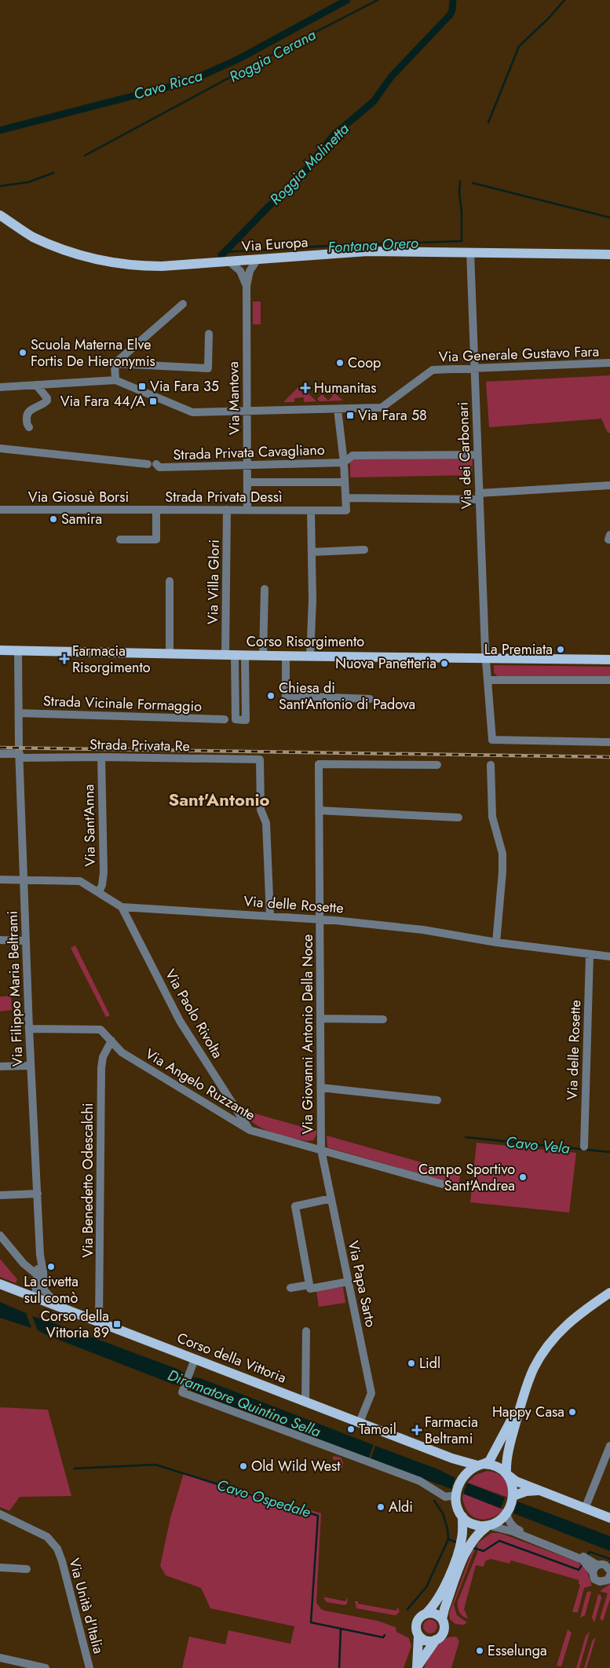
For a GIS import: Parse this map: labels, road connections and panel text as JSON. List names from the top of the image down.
{
  "streets": {
    "main road": ["Via Europa", "Corso Risorgimento", "Corso della Vittoria"],
    "street": [
      "Via Generale Gustavo Fara",
      "Via Mantova",
      "Strada Privata Cavagliano",
      "Via dei Carbonari",
      "Via Giosuè Borsi",
      "Strada Privata Dessì",
      "Via Villa Glori",
      "Strada Vicinale Formaggio",
      "Strada Privata Re",
      "Via Sant'Anna",
      "Via delle Rosette",
      "Via Filippo Maria Beltrami",
      "Via Paolo Rivolta",
      "Via Giovanni Antonio Della Noce",
      "Via Angelo Ruzzante",
      "Via Benedetto Odescalchi",
      "Via Papa Sarto",
      "Via Unità d'Italia"
    ]
  },
  "crossings": [
    ["Via Europa", "Via Mantova"],
    ["Via Europa", "Via dei Carbonari"],
    ["Via Generale Gustavo Fara", "Via Mantova"],
    ["Via Generale Gustavo Fara", "Via dei Carbonari"],
    ["Via Mantova", "Strada Privata Cavagliano"],
    ["Via Mantova", "Strada Privata Dessì"],
    ["Via dei Carbonari", "Corso Risorgimento"],
    ["Via Giosuè Borsi", "Strada Privata Dessì"],
    ["Strada Privata Dessì", "Via Villa Glori"],
    ["Via Villa Glori", "Corso Risorgimento"],
    ["Corso Risorgimento", "Via Filippo Maria Beltrami"],
    ["Strada Vicinale Formaggio", "Via Filippo Maria Beltrami"],
    ["Strada Privata Re", "Via Sant'Anna"],
    ["Strada Privata Re", "Via delle Rosette"],
    ["Strada Privata Re", "Via Filippo Maria Beltrami"],
    ["Via Sant'Anna", "Via delle Rosette"],
    ["Via delle Rosette", "Via Filippo Maria Beltrami"],
    ["Via delle Rosette", "Via Paolo Rivolta"],
    ["Via delle Rosette", "Via Giovanni Antonio Della Noce"],
    ["Via Filippo Maria Beltrami", "Via Angelo Ruzzante"],
    ["Via Filippo Maria Beltrami", "Corso della Vittoria"],
    ["Via Paolo Rivolta", "Via Angelo Ruzzante"],
    ["Via Giovanni Antonio Della Noce", "Via Angelo Ruzzante"],
    ["Via Giovanni Antonio Della Noce", "Via Papa Sarto"],
    ["Via Angelo Ruzzante", "Via Benedetto Odescalchi"],
    ["Via Angelo Ruzzante", "Via Papa Sarto"],
    ["Via Benedetto Odescalchi", "Corso della Vittoria"],
    ["Via Papa Sarto", "Corso della Vittoria"]
  ],
  "districts": ["Sant'Antonio"],
  "water": [
    "Roggia Cerana",
    "Cavo Ricca",
    "Roggia Molinetta",
    "Fontana Orero",
    "Cavo Vela",
    "Diramatore Quintino Sella",
    "Cavo Ospedale"
  ],
  "places": {
    "other": [
      "Scuola Materna Elve Fortis De Hieronymis",
      "Coop",
      "Samira",
      "La Premiata",
      "Nuova Panetteria",
      "Chiesa di Sant'Antonio di Padova",
      "Campo Sportivo Sant'Andrea",
      "La civetta sul comò",
      "Lidl",
      "Happy Casa",
      "Tamoil",
      "Old Wild West",
      "Aldi",
      "Esselunga"
    ],
    "transit": [
      "Via Fara 35",
      "Via Fara 44/A",
      "Via Fara 58",
      "Corso della Vittoria 89"
    ],
    "health": ["Humanitas", "Farmacia Risorgimento", "Farmacia Beltrami"]
  }
}
